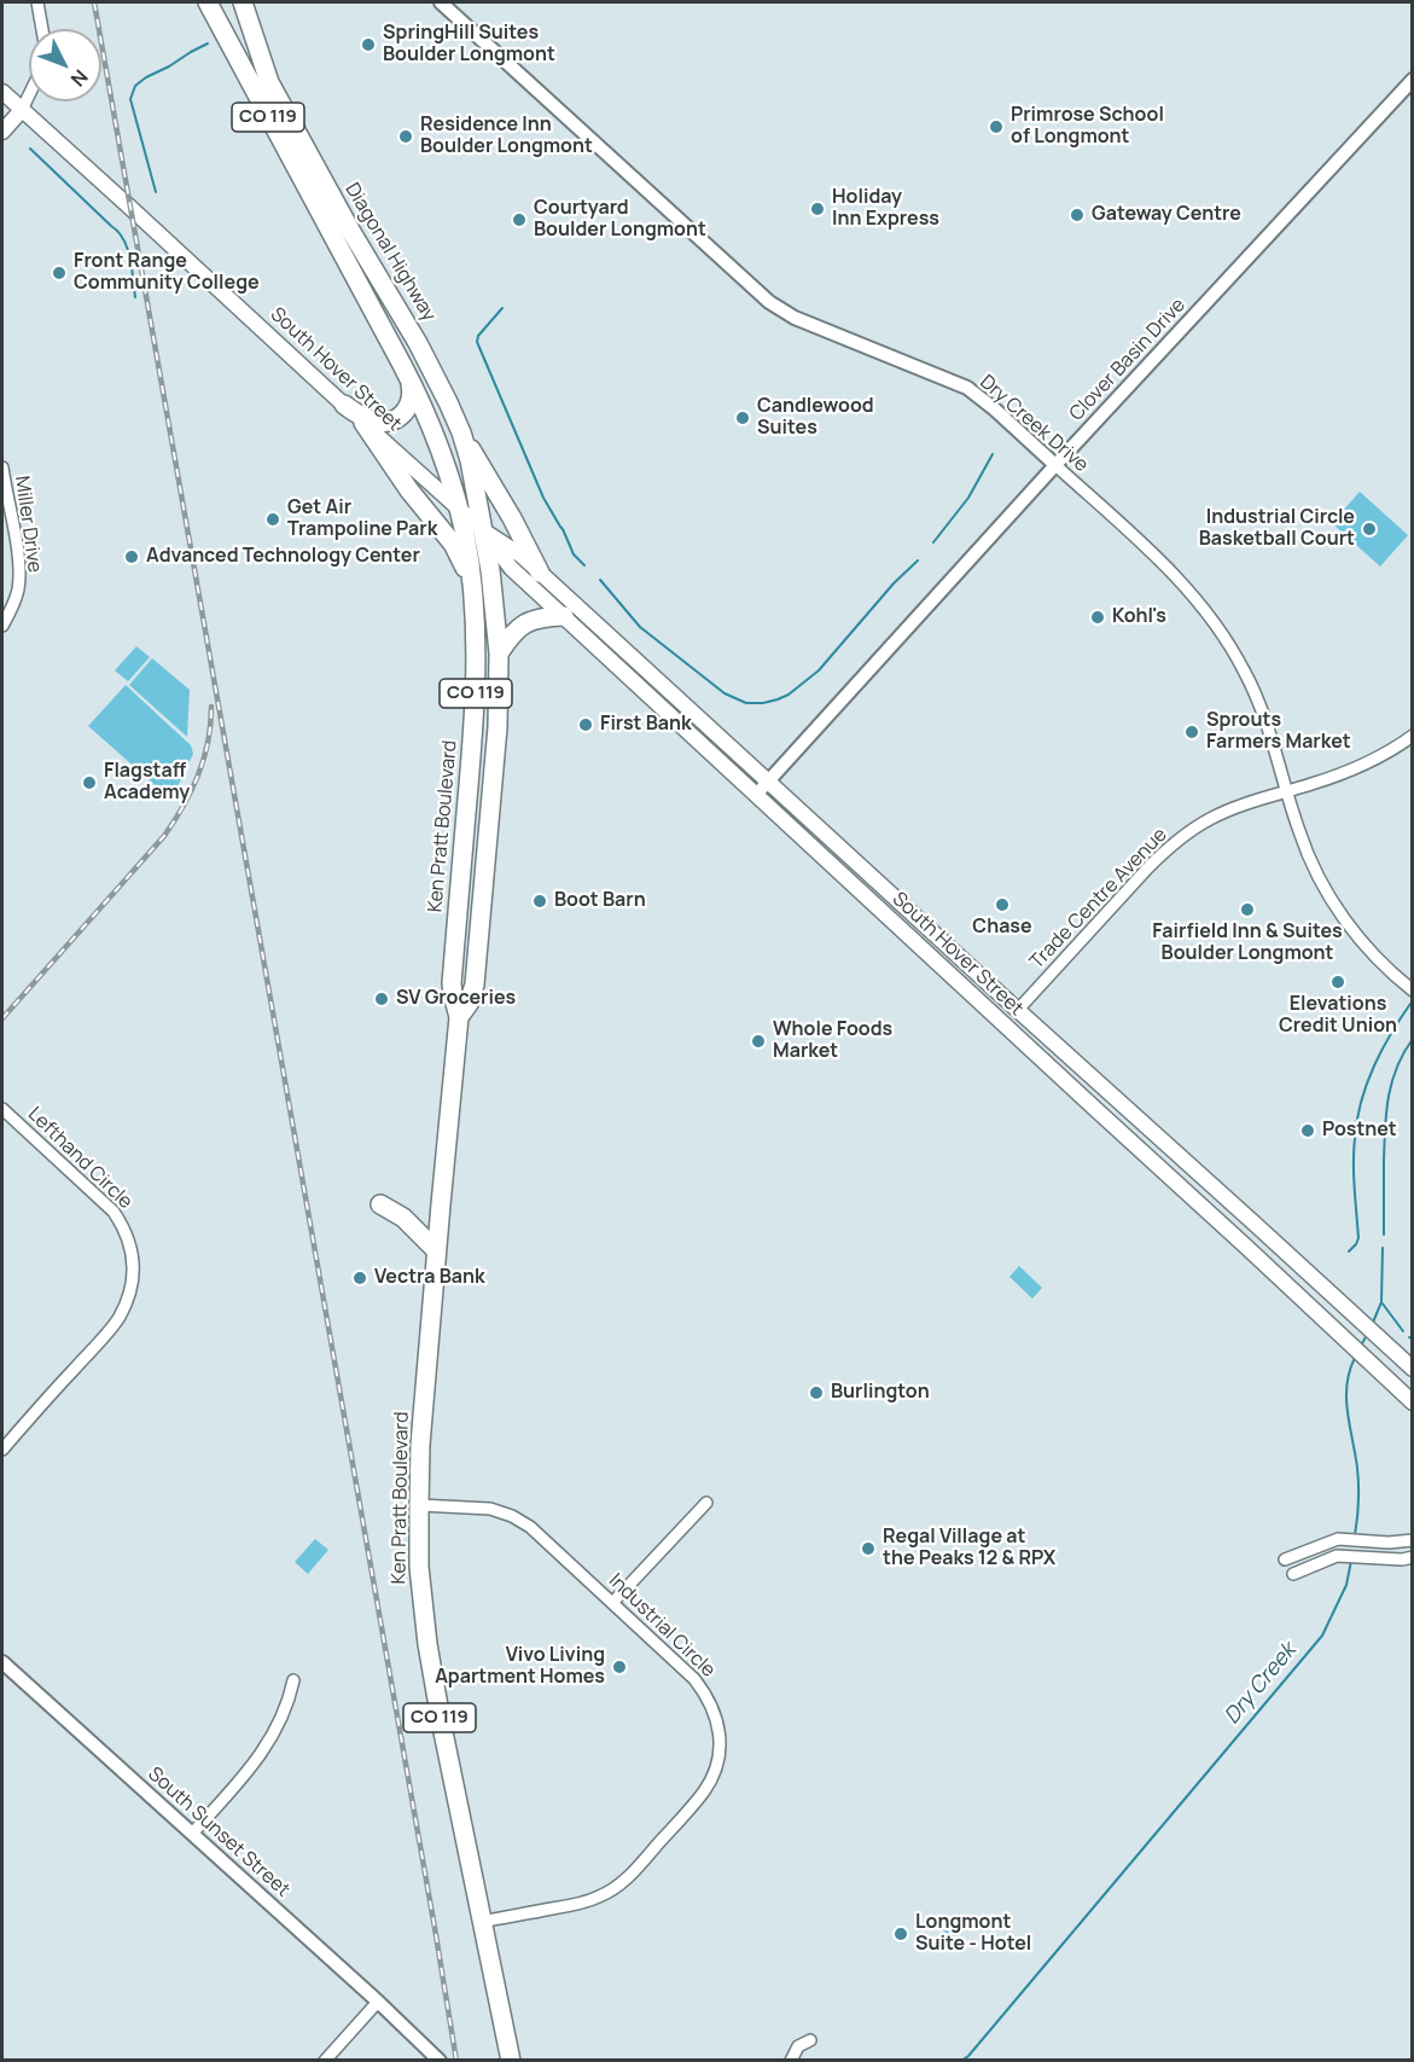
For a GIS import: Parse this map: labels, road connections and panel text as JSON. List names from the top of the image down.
{
  "streets": {
    "highway": ["CO 119", "Diagonal Highway", "Ken Pratt Boulevard"],
    "main road": ["South Hover Street"],
    "street": [
      "Clover Basin Drive",
      "Dry Creek Drive",
      "Miller Drive",
      "Trade Centre Avenue",
      "Lefthand Circle",
      "Industrial Circle",
      "South Sunset Street"
    ]
  },
  "crossings": [
    ["Diagonal Highway", "South Hover Street"],
    ["Diagonal Highway", "Ken Pratt Boulevard"],
    ["Clover Basin Drive", "South Hover Street"],
    ["Clover Basin Drive", "Dry Creek Drive"],
    ["South Hover Street", "Ken Pratt Boulevard"],
    ["South Hover Street", "Trade Centre Avenue"],
    ["Dry Creek Drive", "Trade Centre Avenue"],
    ["Ken Pratt Boulevard", "Industrial Circle"]
  ],
  "water": ["Dry Creek"],
  "places": [
    "SpringHill Suites Boulder Longmont",
    "Primrose School of Longmont",
    "Residence Inn Boulder Longmont",
    "Holiday Inn Express",
    "Gateway Centre",
    "Courtyard Boulder Longmont",
    "Front Range Community College",
    "Candlewood Suites",
    "Get Air Trampoline Park",
    "Industrial Circle Basketball Court",
    "Advanced Technology Center",
    "Kohl's",
    "First Bank",
    "Sprouts Farmers Market",
    "Flagstaff Academy",
    "Boot Barn",
    "Chase",
    "Fairfield Inn & Suites Boulder Longmont",
    "Elevations Credit Union",
    "SV Groceries",
    "Whole Foods Market",
    "Postnet",
    "Vectra Bank",
    "Burlington",
    "Regal Village at the Peaks 12 & RPX",
    "Vivo Living Apartment Homes",
    "Longmont Suite - Hotel"
  ],
  "north": "bottom right"
}
